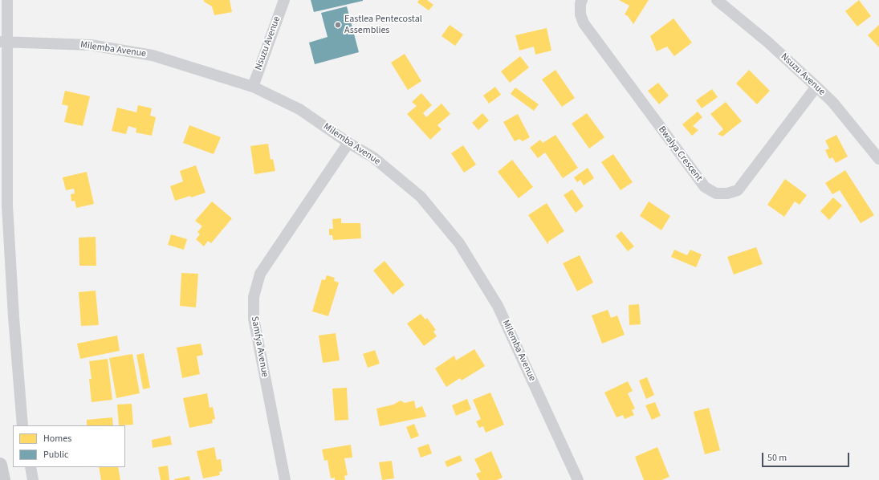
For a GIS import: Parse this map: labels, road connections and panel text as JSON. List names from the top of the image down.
{
  "streets": {
    "street": [
      "Nsuzu Avenue",
      "Milemba Avenue",
      "Bwalya Crescent",
      "Samfya Avenue"
    ]
  },
  "crossings": [
    ["Nsuzu Avenue", "Milemba Avenue"],
    ["Nsuzu Avenue", "Bwalya Crescent"],
    ["Milemba Avenue", "Samfya Avenue"]
  ],
  "places": ["Eastlea Pentecostal Assemblies"],
  "legend": ["Homes", "Public"],
  "scale_bar": "50 m"
}
